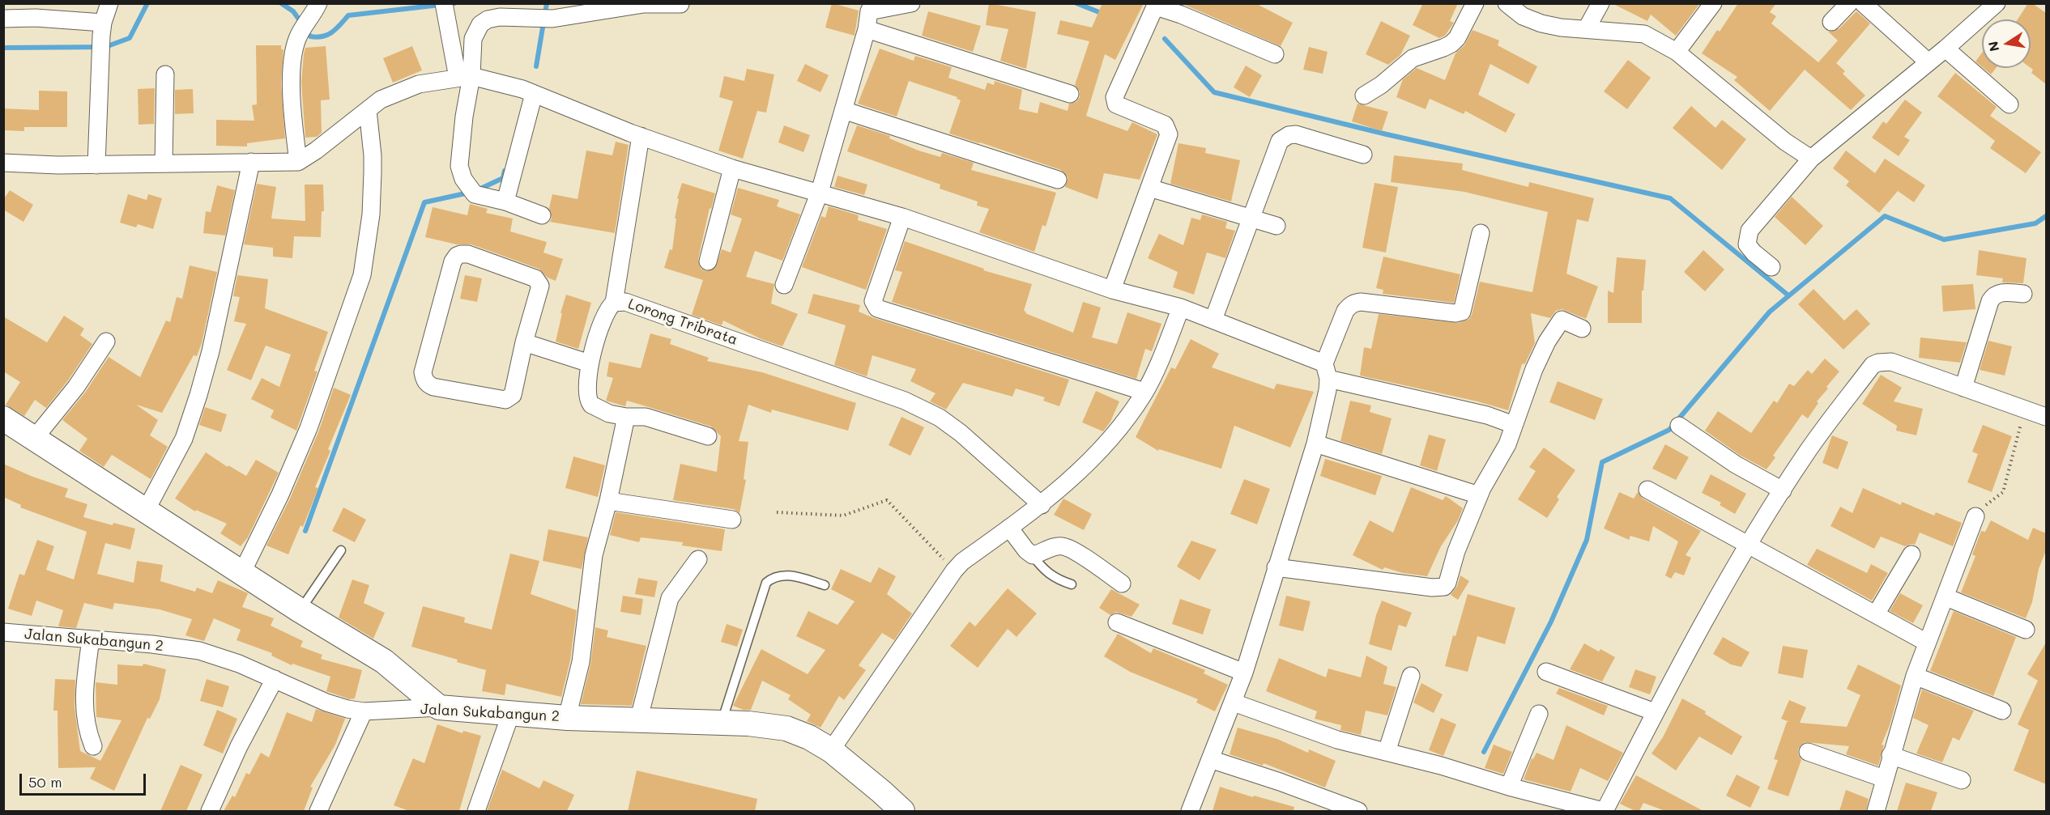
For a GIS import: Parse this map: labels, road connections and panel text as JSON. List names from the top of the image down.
{
  "streets": {
    "street": ["Lorong Tribrata", "Jalan Sukabangun 2"]
  },
  "scale_bar": "50 m",
  "north": "left"
}
